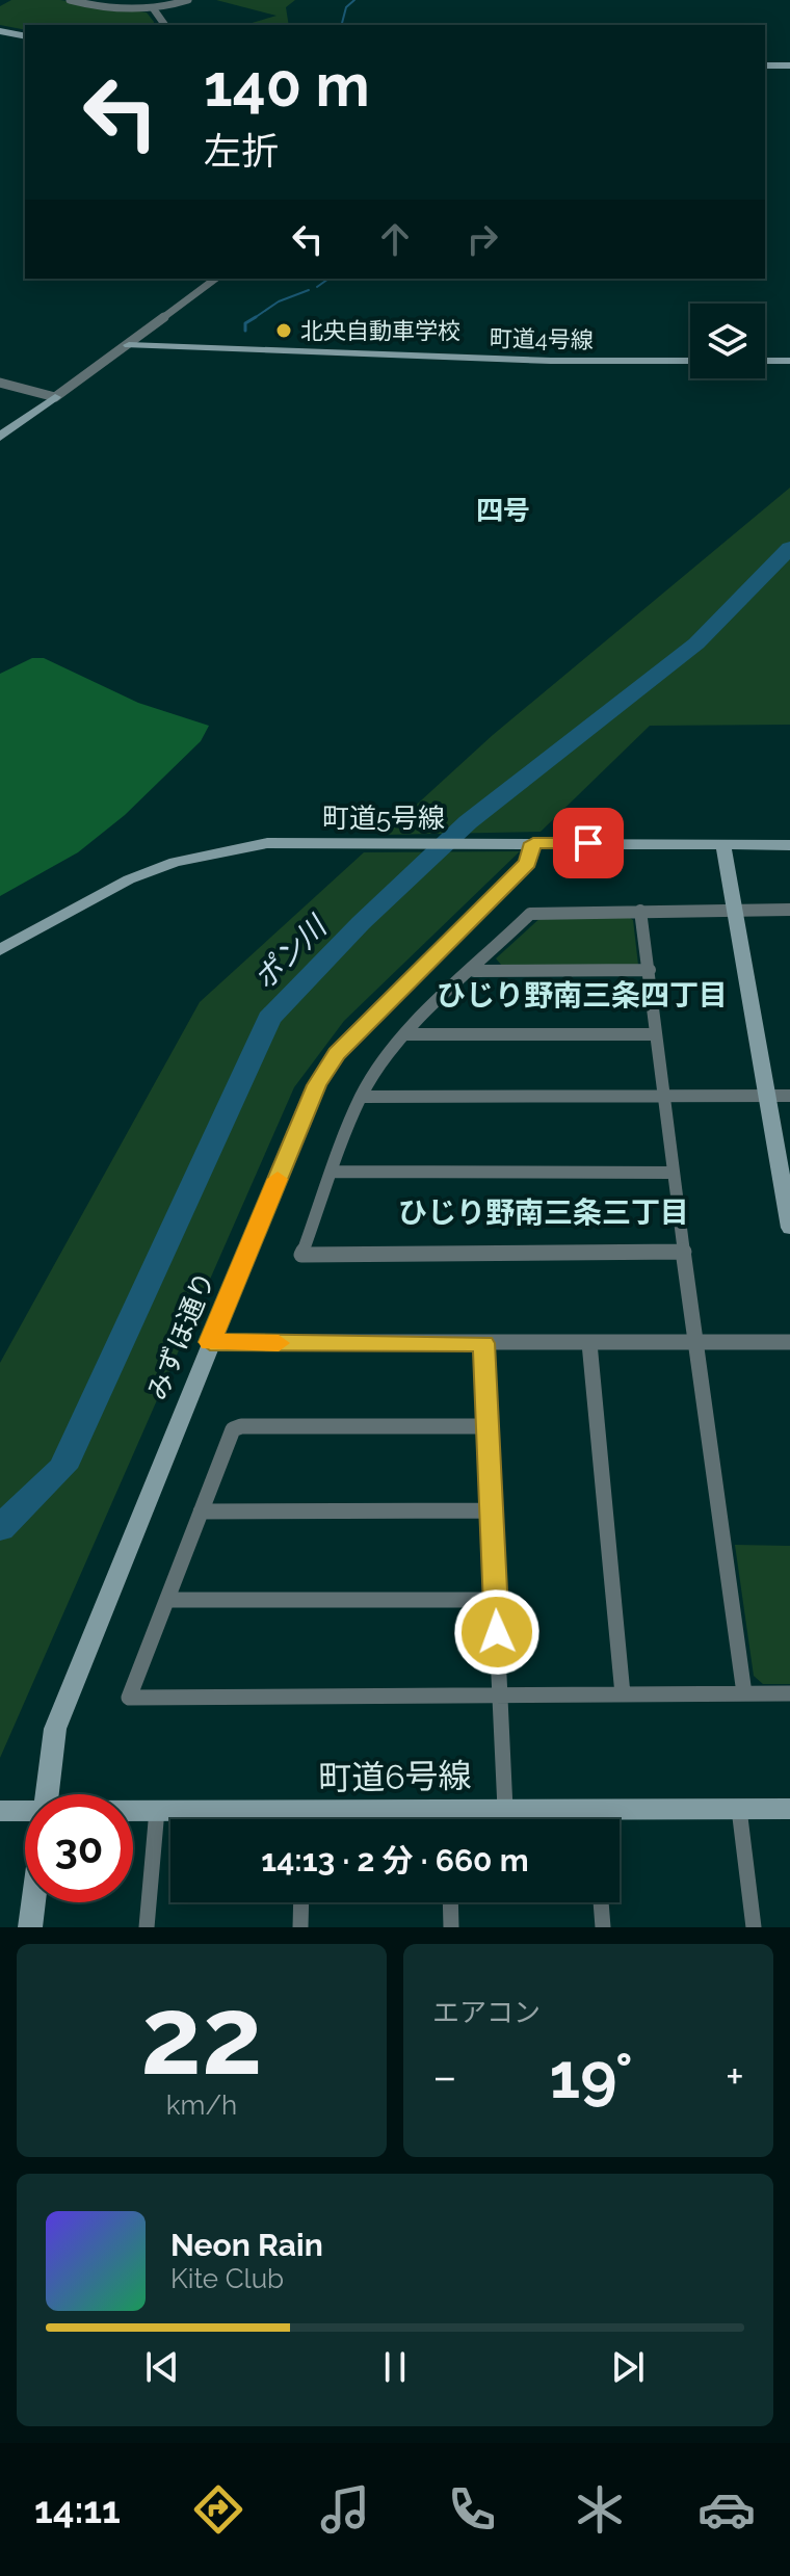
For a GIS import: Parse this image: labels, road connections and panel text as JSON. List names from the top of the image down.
{
  "streets": {
    "street": [
      "町道4号線",
      "町道5号線",
      "みずほ通り",
      "町道6号線"
    ]
  },
  "crossings": [
    ["町道5号線", "みずほ通り"]
  ],
  "districts": ["四号", "ひじり野南三条四丁目", "ひじり野南三条三丁目"],
  "water": ["ポン川"],
  "places": ["北央自動車学校"],
  "page": {
    "turn": ["140 m", "左折"],
    "limit": "30",
    "trip": "14:13 · 2 分 · 660 m",
    "tile": [
      ["22", "km/h"],
      "エアコン"
    ],
    "heat": ["−", "19°", "+"],
    "song": ["Neon Rain", "Kite Club"],
    "tabs": "14:11"
  }
}
